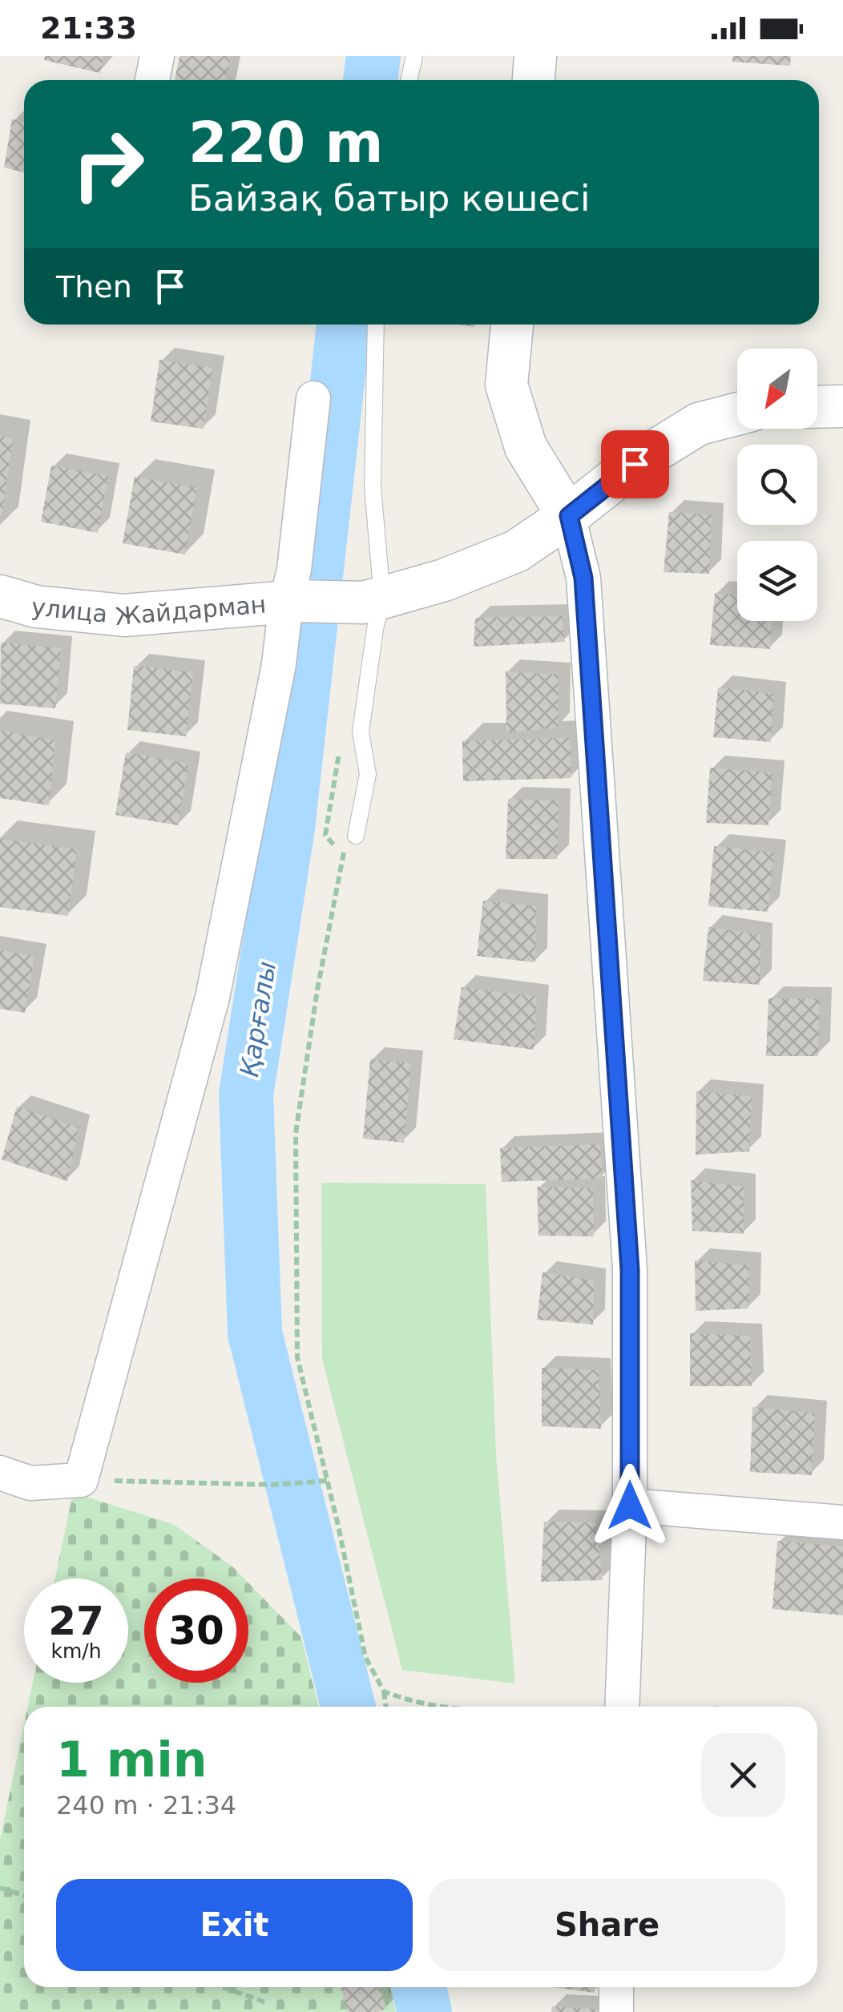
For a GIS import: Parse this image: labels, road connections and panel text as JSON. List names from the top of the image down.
{
  "streets": {
    "street": ["улица Жайдарман"]
  },
  "water": ["Қарғалы"],
  "north": "bottom left",
  "page": {
    "status": "21:33",
    "turn": ["220 m", "Байзақ батыр көшесі"],
    "then": "Then",
    "speed": "27 km/h",
    "limit": "30",
    "heading": ["1 min", "240 m · 21:34"],
    "buttons": ["Exit", "Share"]
  }
}
